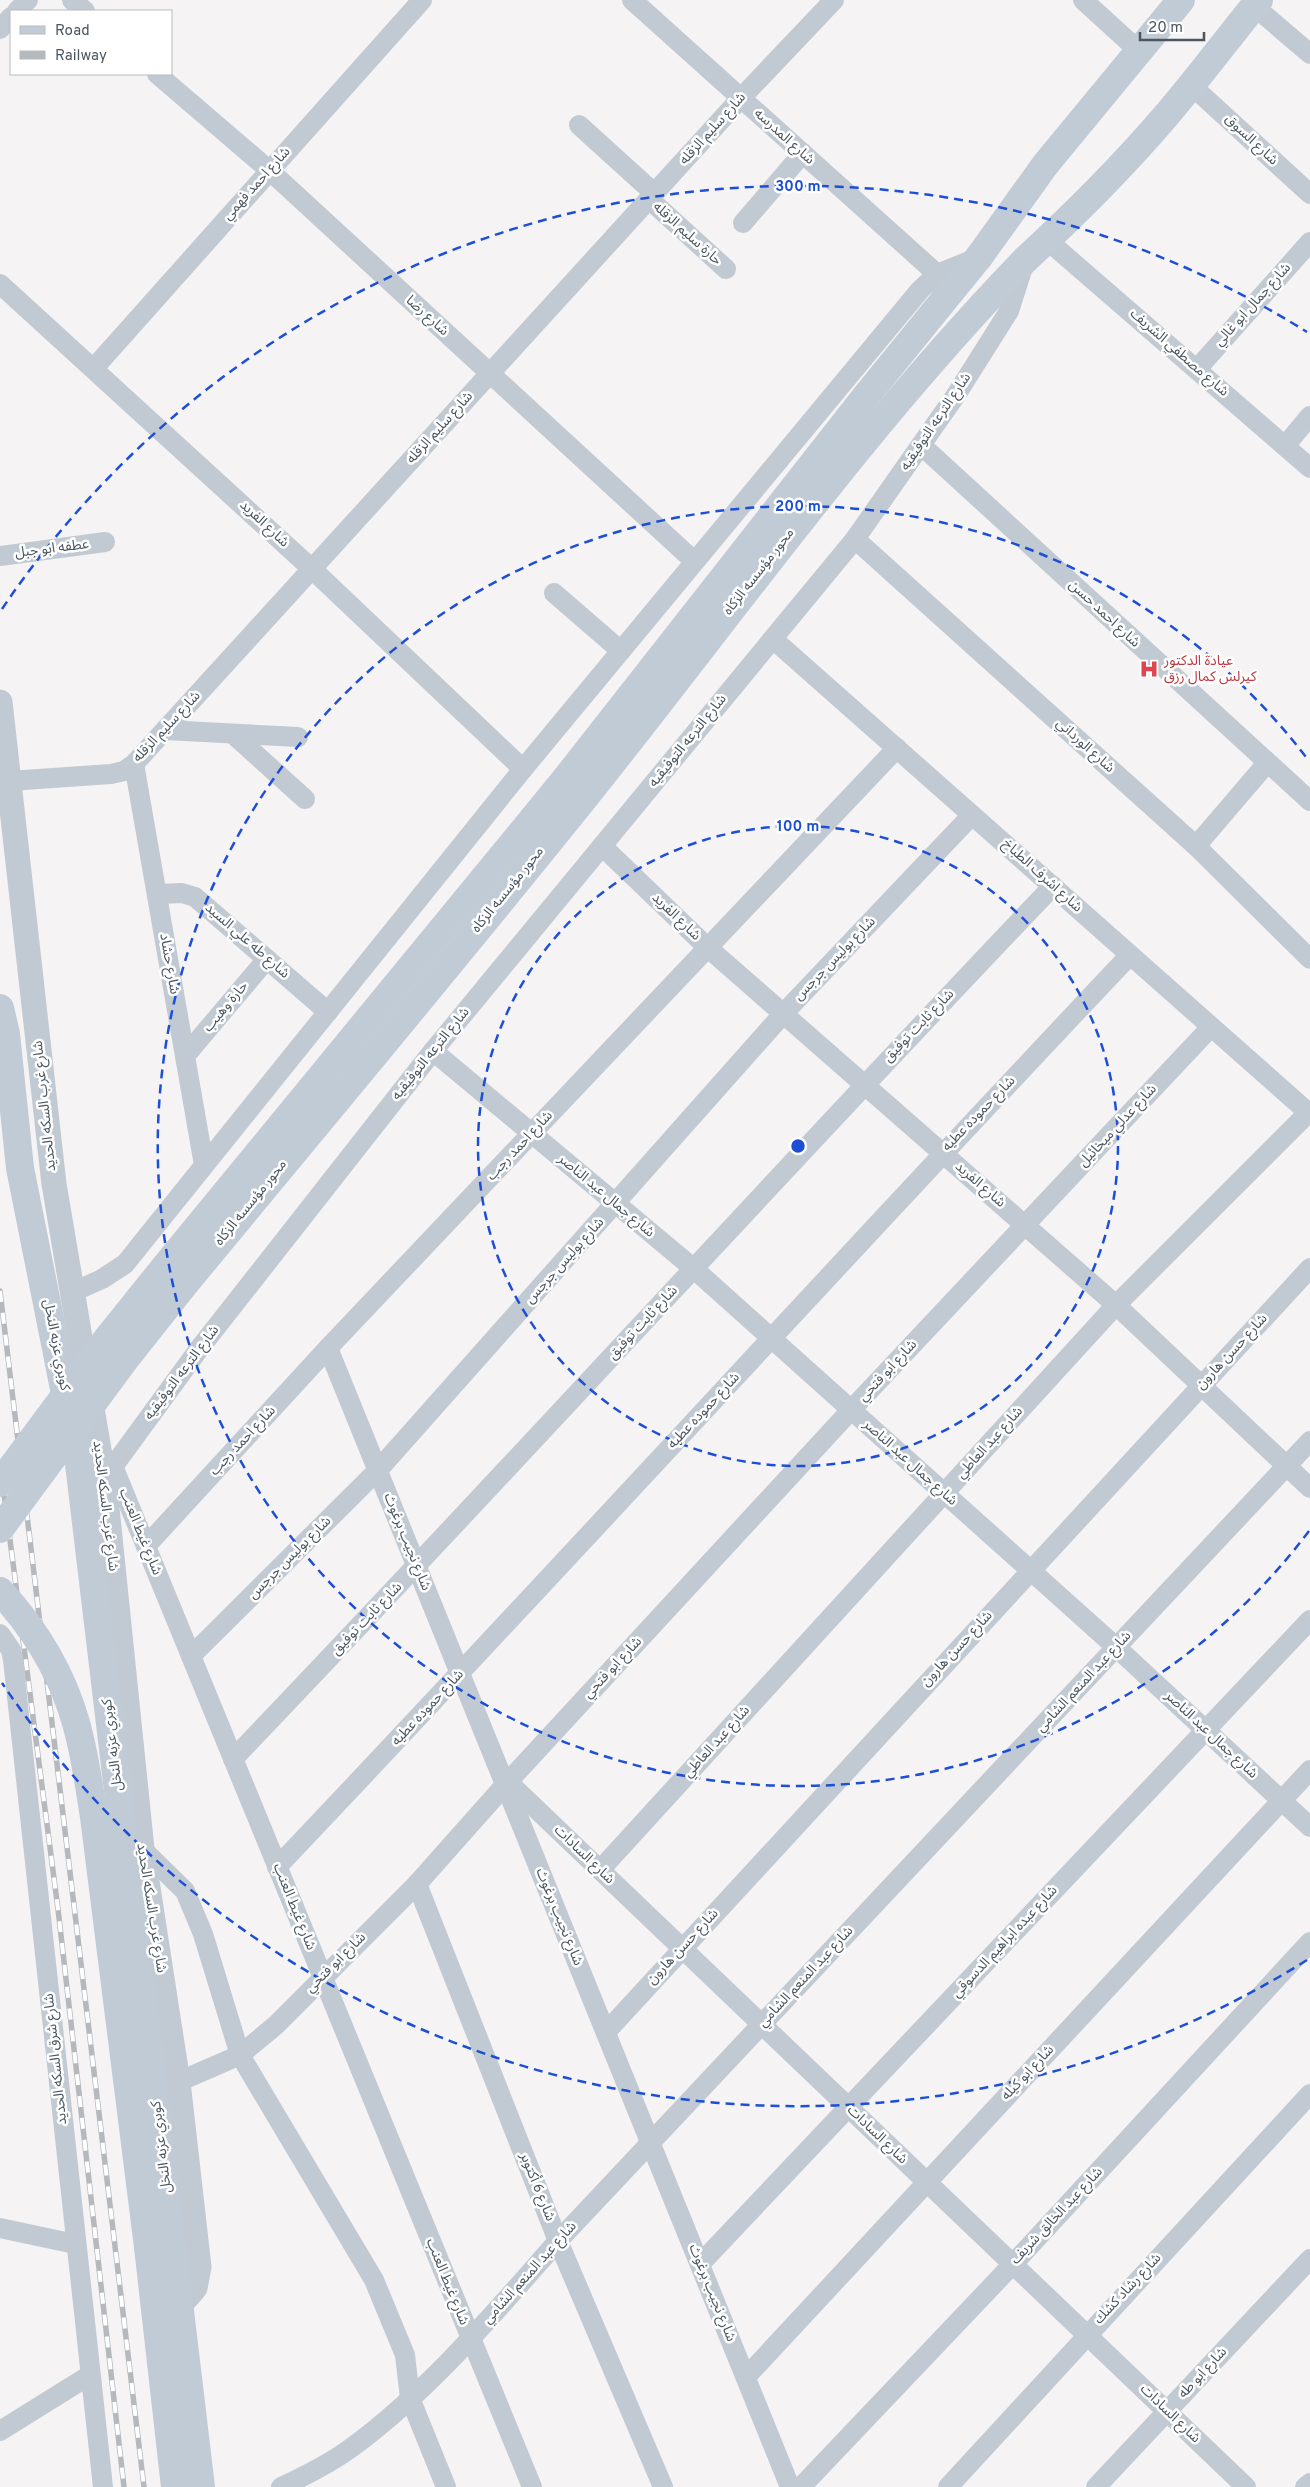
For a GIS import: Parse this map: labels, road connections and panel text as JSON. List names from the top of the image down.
{
  "streets": {
    "main road": ["شارع الترعه التوفيقيه", "محور مؤسسه الزكاه", "كوبري عزبه النخل"],
    "street": [
      "شارع سليم الزقله",
      "شارع المدرسه",
      "شارع السوق",
      "شارع احمد فهمي",
      "حارة سليم الزقله",
      "شارع جمال ابو غالي",
      "شارع رضا",
      "شارع مصطفي الشريف",
      "شارع الفريد",
      "عطفه ابو جبل",
      "شارع احمد حسن",
      "شارع الورداني",
      "شارع اشرف الطباخ",
      "شارع طه علي السيد",
      "شارع بوليس جرجس",
      "شارع حشاد",
      "حارة وهيب",
      "شارع ثابت توفيق",
      "شارع غرب السكه الحديد",
      "شارع حموده عطيه",
      "شارع عدلي ميخائيل",
      "شارع احمد رجب",
      "شارع جمال عبد الناصر",
      "شارع حسن هارون",
      "شارع ابو فتحي",
      "شارع عبد العاطي",
      "شارع غيط العنب",
      "شارع نجيب برغوث",
      "شارع عبد المنعم الشامي",
      "شارع السادات",
      "شارع عبده ابراهيم الدسوقي",
      "شارع شرق السكه الحديد",
      "شارع ابو كيله",
      "شارع 6 أكتوبر",
      "شارع عبد الخالق شريف",
      "شارع رشاد كشك",
      "شارع ابو طه"
    ]
  },
  "crossings": [
    ["شارع سليم الزقله", "شارع المدرسه"],
    ["شارع سليم الزقله", "حارة سليم الزقله"],
    ["شارع سليم الزقله", "شارع رضا"],
    ["شارع سليم الزقله", "شارع الفريد"],
    ["شارع سليم الزقله", "شارع حشاد"],
    ["شارع سليم الزقله", "شارع غرب السكه الحديد"],
    ["شارع السوق", "شارع الترعه التوفيقيه"],
    ["شارع احمد فهمي", "شارع رضا"],
    ["شارع احمد فهمي", "شارع الفريد"],
    ["شارع جمال ابو غالي", "شارع مصطفي الشريف"],
    ["شارع مصطفي الشريف", "شارع الترعه التوفيقيه"],
    ["شارع الترعه التوفيقيه", "شارع الفريد"],
    ["شارع الترعه التوفيقيه", "محور مؤسسه الزكاه"],
    ["شارع الترعه التوفيقيه", "شارع احمد حسن"],
    ["شارع الترعه التوفيقيه", "شارع الورداني"],
    ["شارع الترعه التوفيقيه", "شارع اشرف الطباخ"],
    ["شارع الترعه التوفيقيه", "شارع غرب السكه الحديد"],
    ["شارع الترعه التوفيقيه", "شارع جمال عبد الناصر"],
    ["شارع الترعه التوفيقيه", "شارع غيط العنب"],
    ["شارع الفريد", "شارع بوليس جرجس"],
    ["شارع الفريد", "شارع ثابت توفيق"],
    ["شارع الفريد", "شارع حموده عطيه"],
    ["شارع الفريد", "شارع عدلي ميخائيل"],
    ["شارع الفريد", "شارع احمد رجب"],
    ["شارع الفريد", "شارع حسن هارون"],
    ["شارع الفريد", "شارع ابو فتحي"],
    ["شارع الفريد", "شارع عبد العاطي"],
    ["شارع الفريد", "شارع عبد المنعم الشامي"],
    ["شارع اشرف الطباخ", "شارع بوليس جرجس"],
    ["شارع اشرف الطباخ", "شارع ثابت توفيق"],
    ["شارع اشرف الطباخ", "شارع حموده عطيه"],
    ["شارع اشرف الطباخ", "شارع عدلي ميخائيل"],
    ["شارع اشرف الطباخ", "شارع احمد رجب"],
    ["شارع اشرف الطباخ", "شارع عبد العاطي"],
    ["شارع طه علي السيد", "شارع حشاد"],
    ["شارع طه علي السيد", "حارة وهيب"],
    ["شارع بوليس جرجس", "شارع جمال عبد الناصر"],
    ["شارع بوليس جرجس", "شارع غيط العنب"],
    ["شارع بوليس جرجس", "شارع نجيب برغوث"],
    ["شارع حشاد", "حارة وهيب"],
    ["شارع ثابت توفيق", "شارع جمال عبد الناصر"],
    ["شارع ثابت توفيق", "شارع غيط العنب"],
    ["شارع ثابت توفيق", "شارع نجيب برغوث"],
    ["شارع غرب السكه الحديد", "كوبري عزبه النخل"],
    ["شارع غرب السكه الحديد", "شارع ابو فتحي"],
    ["شارع غرب السكه الحديد", "شارع غيط العنب"],
    ["شارع حموده عطيه", "شارع جمال عبد الناصر"],
    ["شارع حموده عطيه", "شارع غيط العنب"],
    ["شارع حموده عطيه", "شارع نجيب برغوث"],
    ["شارع عدلي ميخائيل", "شارع ابو فتحي"],
    ["شارع احمد رجب", "شارع جمال عبد الناصر"],
    ["شارع احمد رجب", "شارع غيط العنب"],
    ["شارع احمد رجب", "شارع نجيب برغوث"],
    ["شارع جمال عبد الناصر", "شارع حسن هارون"],
    ["شارع جمال عبد الناصر", "شارع ابو فتحي"],
    ["شارع جمال عبد الناصر", "شارع عبد العاطي"],
    ["شارع جمال عبد الناصر", "شارع عبد المنعم الشامي"],
    ["شارع جمال عبد الناصر", "شارع عبده ابراهيم الدسوقي"],
    ["شارع جمال عبد الناصر", "شارع ابو كيله"],
    ["شارع حسن هارون", "شارع نجيب برغوث"],
    ["شارع حسن هارون", "شارع السادات"],
    ["شارع ابو فتحي", "شارع غيط العنب"],
    ["شارع ابو فتحي", "شارع نجيب برغوث"],
    ["شارع ابو فتحي", "شارع السادات"],
    ["شارع ابو فتحي", "شارع 6 أكتوبر"],
    ["شارع عبد العاطي", "شارع السادات"],
    ["شارع غيط العنب", "شارع عبد المنعم الشامي"],
    ["شارع نجيب برغوث", "شارع عبد المنعم الشامي"],
    ["شارع نجيب برغوث", "شارع السادات"],
    ["شارع نجيب برغوث", "شارع عبده ابراهيم الدسوقي"],
    ["شارع نجيب برغوث", "شارع ابو كيله"],
    ["شارع عبد المنعم الشامي", "شارع السادات"],
    ["شارع عبد المنعم الشامي", "شارع 6 أكتوبر"],
    ["شارع السادات", "شارع عبده ابراهيم الدسوقي"],
    ["شارع السادات", "شارع ابو كيله"],
    ["شارع السادات", "شارع عبد الخالق شريف"],
    ["شارع السادات", "شارع رشاد كشك"],
    ["شارع السادات", "شارع ابو طه"]
  ],
  "places": {
    "hospital": ["عيادة الدكتور كيرلس كمال رزق"]
  },
  "legend": ["Road", "Railway"],
  "scale_bar": "20 m",
  "rings": ["300 m", "200 m", "100 m"]
}
